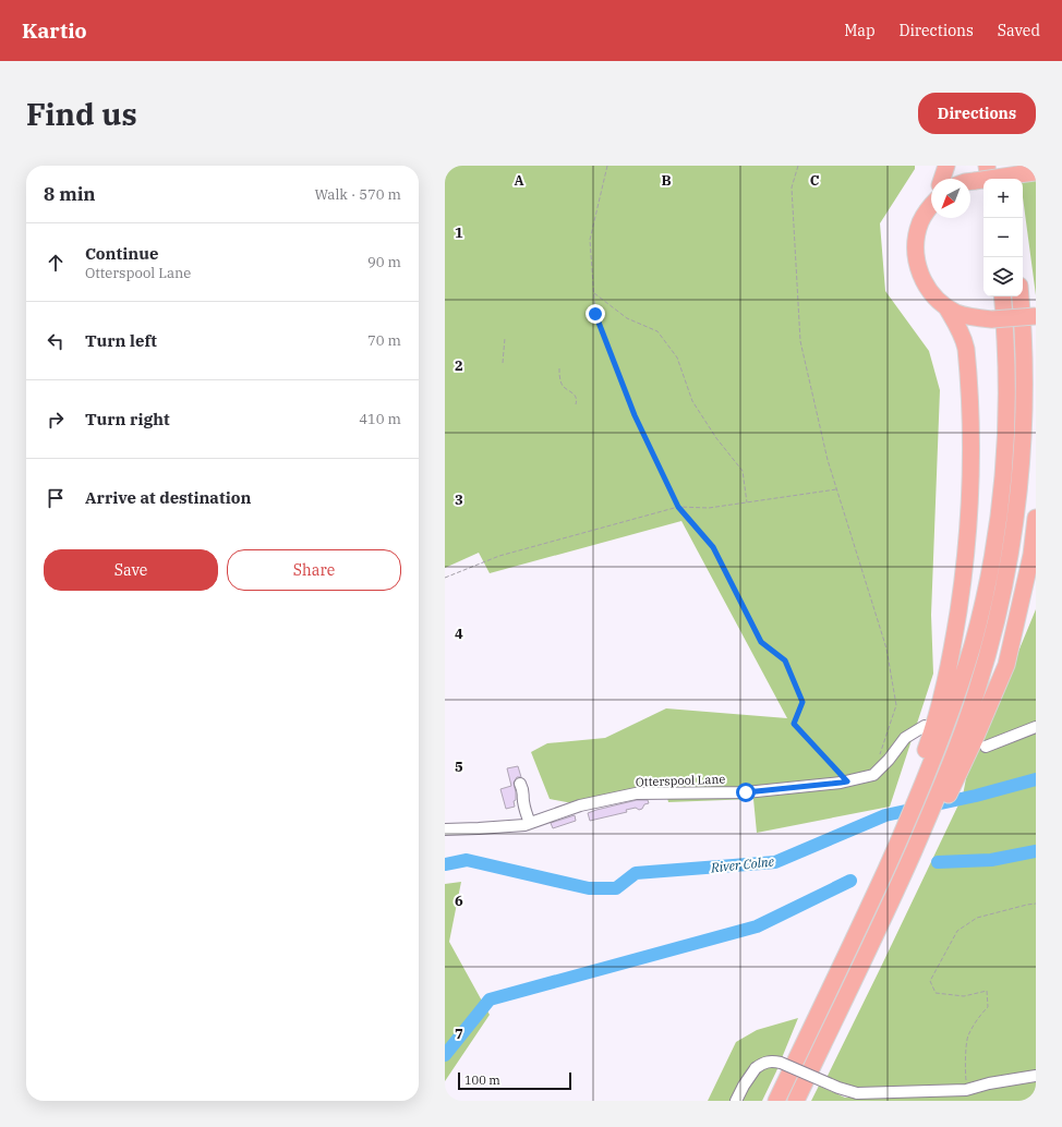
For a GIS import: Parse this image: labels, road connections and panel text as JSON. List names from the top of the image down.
{
  "streets": {
    "street": ["Otterspool Lane"]
  },
  "water": ["River Colne"],
  "scale_bar": "100 m",
  "north": "bottom left",
  "page": {
    "header": "Kartio",
    "nav": ["Map", "Directions", "Saved"],
    "buttons": [
      "Directions",
      ["Save", "Share"]
    ],
    "title": "Find us",
    "heading": ["8 min", "Walk · 570 m"],
    "map_buttons": ["+", "−"],
    "list": [
      ["Continue", "Otterspool Lane", "90 m"],
      ["Turn left", "70 m"],
      ["Turn right", "410 m"],
      "Arrive at destination"
    ],
    "scale": "100 m"
  },
  "grid": {
    "columns": ["A", "B", "C"],
    "rows": [
      "1",
      "2",
      "3",
      "4",
      "5",
      "6",
      "7"
    ]
  }
}
